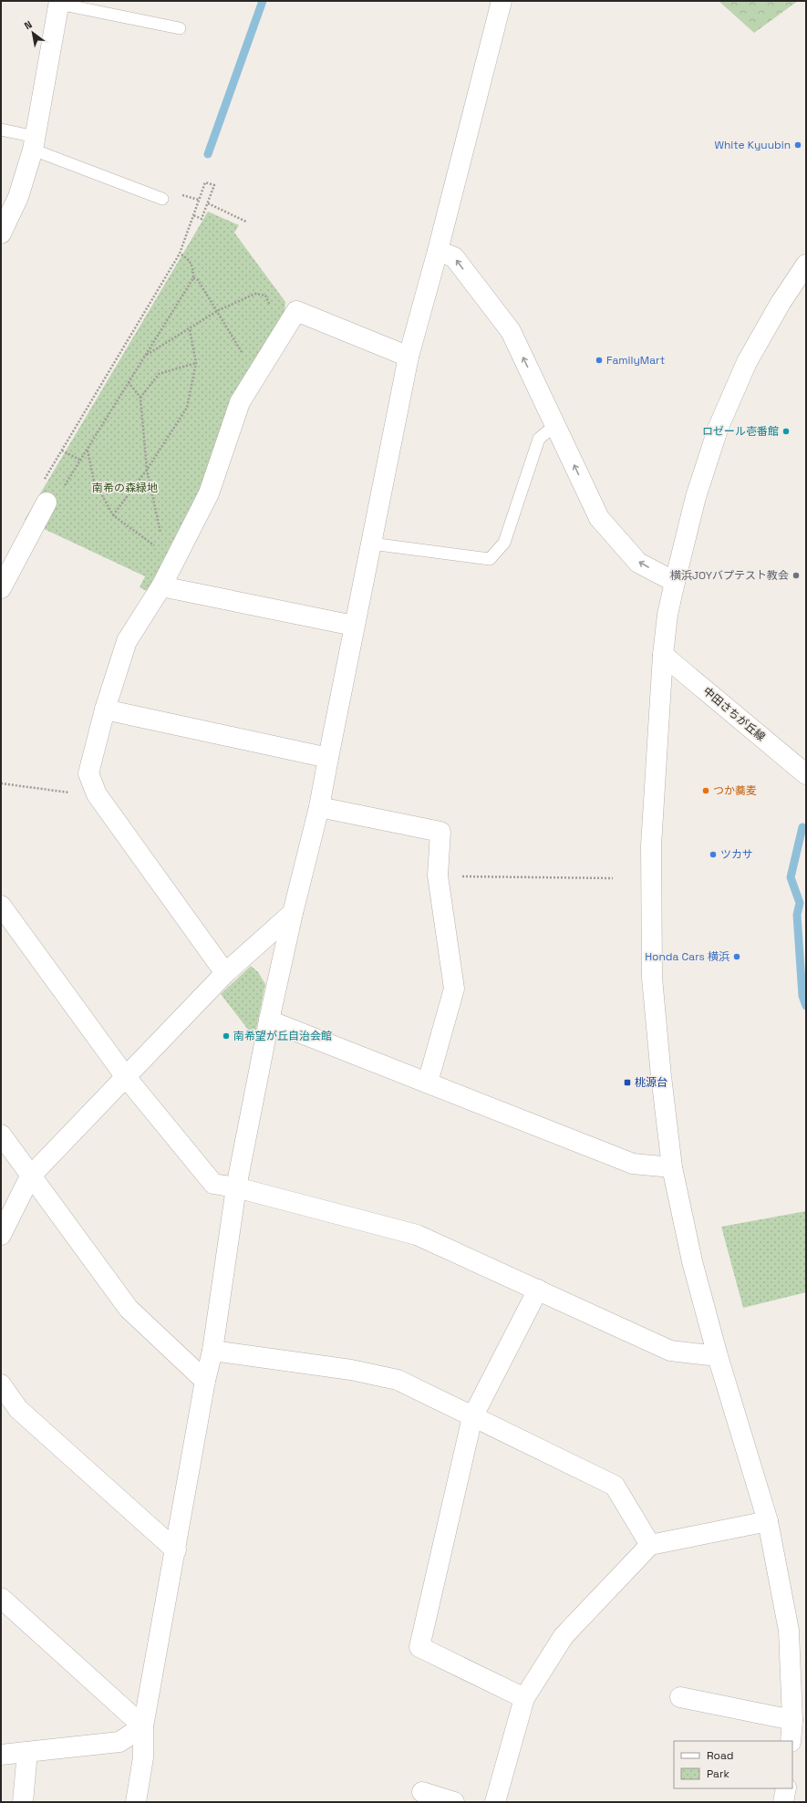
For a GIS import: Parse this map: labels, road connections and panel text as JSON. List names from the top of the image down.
{
  "streets": {
    "street": ["中田さちが丘線"]
  },
  "parks": ["南希の森緑地"],
  "places": {
    "other": [
      "White Kyuubin",
      "FamilyMart",
      "ロゼール壱番館",
      "横浜JOYバプテスト教会",
      "つか蕎麦",
      "ツカサ",
      "Honda Cars 横浜",
      "南希望が丘自治会館"
    ],
    "transit": ["桃源台"]
  },
  "legend": ["Road", "Park"],
  "north": "top left"
}
